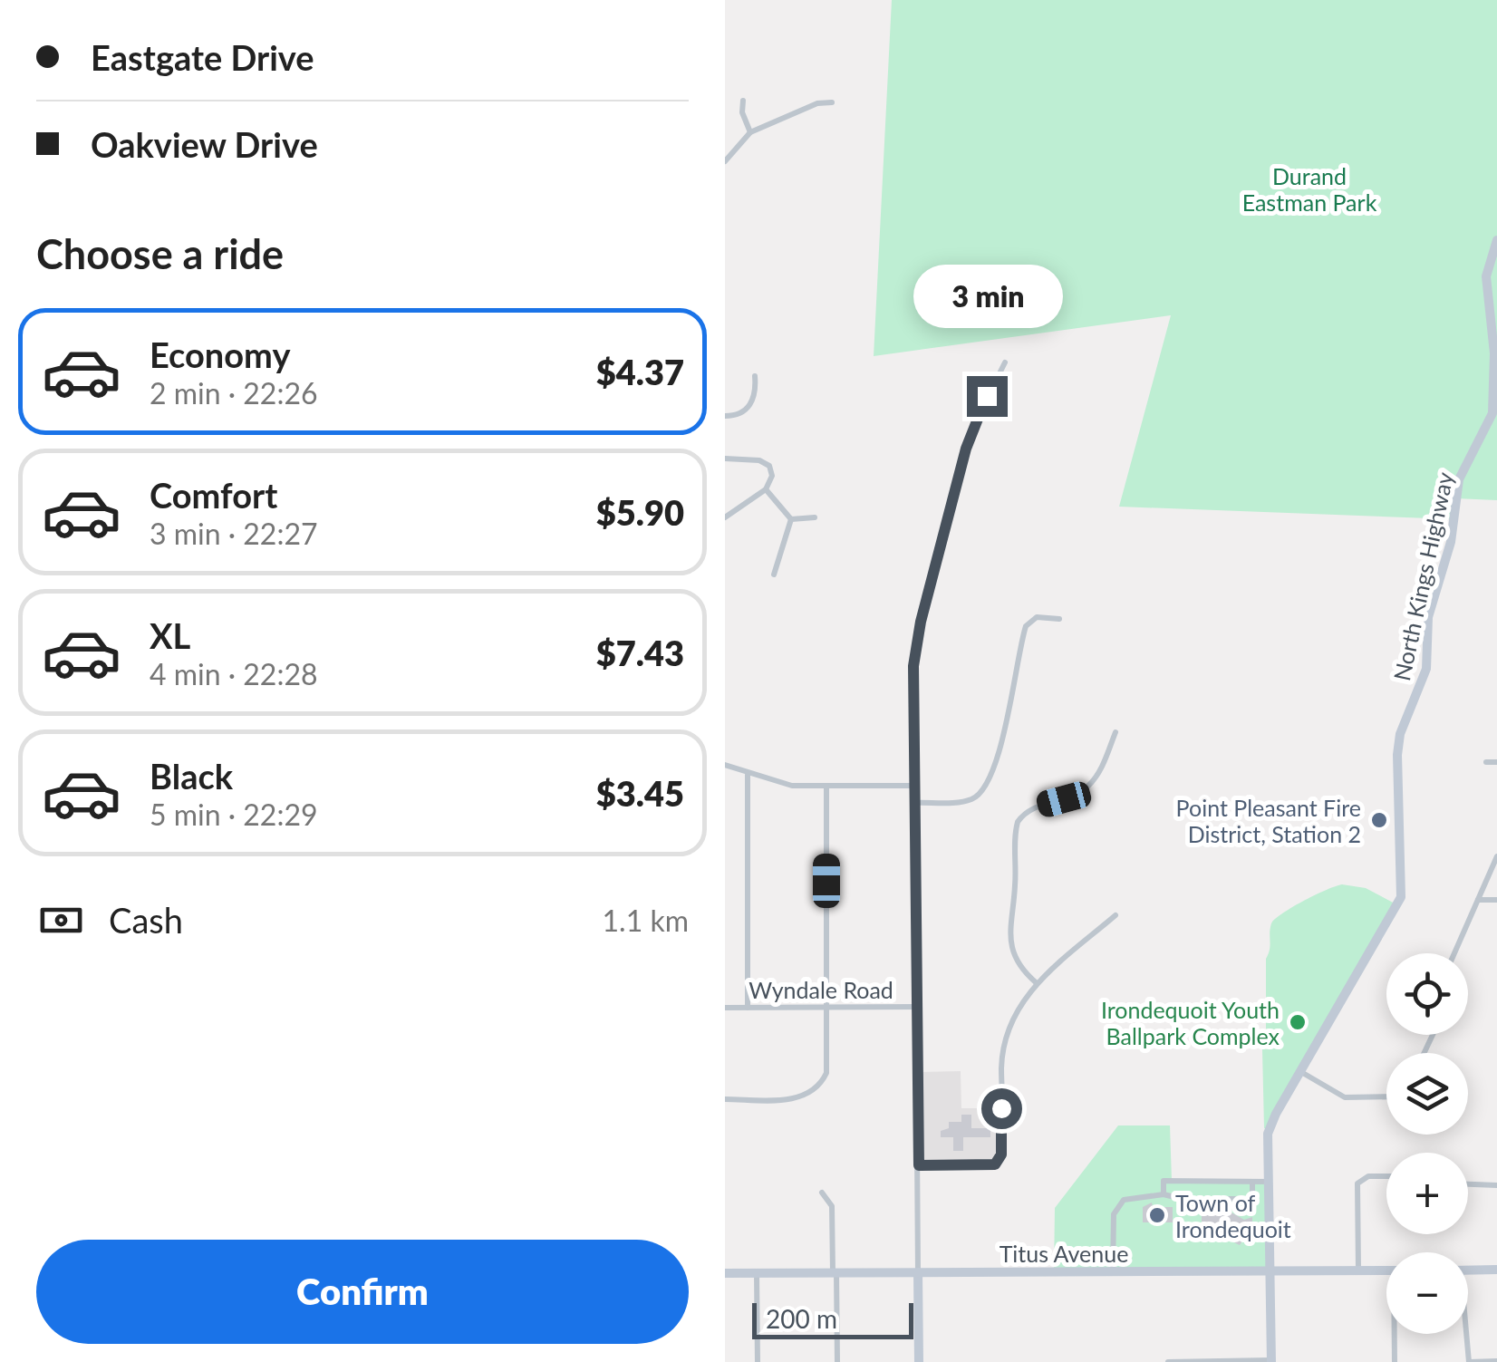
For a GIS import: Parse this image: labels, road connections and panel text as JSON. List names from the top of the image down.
{
  "streets": {
    "street": ["North Kings Highway", "Wyndale Road", "Titus Avenue"]
  },
  "crossings": [
    ["North Kings Highway", "Titus Avenue"]
  ],
  "parks": ["Durand Eastman Park"],
  "places": ["Point Pleasant Fire District, Station 2", "Irondequoit Youth Ballpark Complex", "Town of Irondequoit"],
  "scale_bar": "200 m",
  "page": {
    "banner": ["Eastgate Drive", "Oakview Drive"],
    "heading": "Choose a ride",
    "bubble": "3 min",
    "list": [
      {
        "name": "Economy",
        "note": "2 min · 22:26",
        "value": "$4.37"
      },
      {
        "name": "Comfort",
        "note": "3 min · 22:27",
        "value": "$5.90"
      },
      {
        "name": "XL",
        "note": "4 min · 22:28",
        "value": "$7.43"
      },
      {
        "name": "Black",
        "note": "5 min · 22:29",
        "value": "$3.45"
      }
    ],
    "pay": ["Cash", "1.1 km"],
    "map_buttons": ["+", "−"],
    "buttons": "Confirm",
    "scale": "200 m"
  }
}
